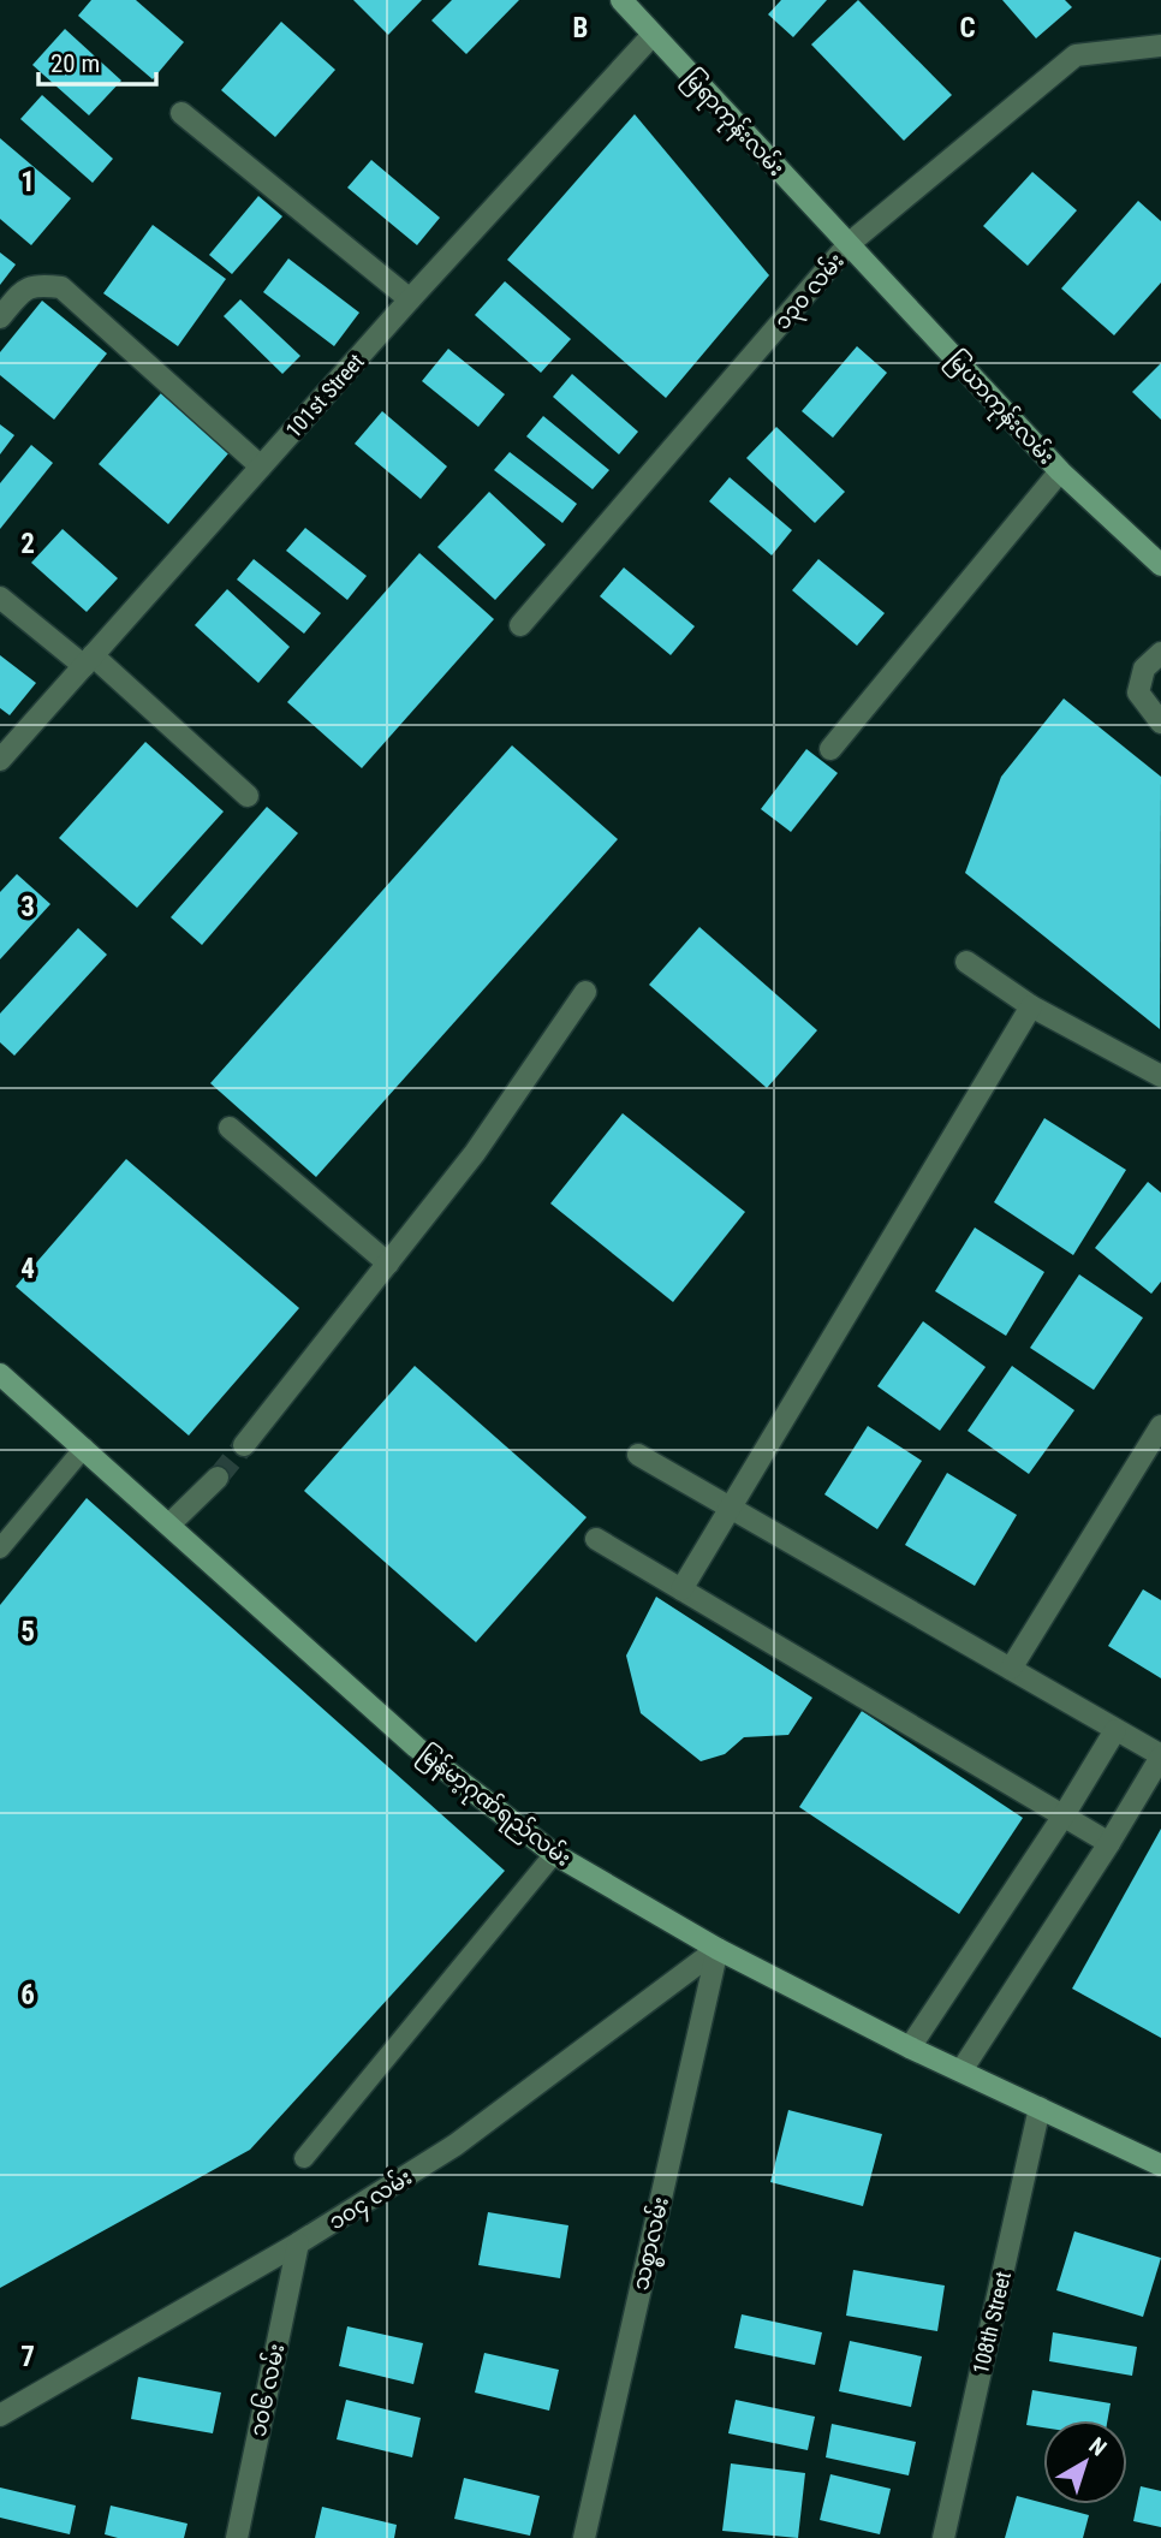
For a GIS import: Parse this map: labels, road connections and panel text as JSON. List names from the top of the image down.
{
  "streets": {
    "street": [
      "မြရာကုန်းလမ်း",
      "၁၃၀ လမ်း",
      "101st Street",
      "မြယာကုန်းလမ်း",
      "မြန်မာ့ဂုဏ်ရည်လမ်း",
      "၁၀၄ လမ်း",
      "သစ္စာလမ်း",
      "108th Street",
      "၁၀၆ လမ်း"
    ]
  },
  "crossings": [
    ["မြရာကုန်းလမ်း", "၁၃၀ လမ်း"],
    ["မြရာကုန်းလမ်း", "101st Street"],
    ["မြရာကုန်းလမ်း", "မြယာကုန်းလမ်း"],
    ["၁၃၀ လမ်း", "မြယာကုန်းလမ်း"],
    ["မြန်မာ့ဂုဏ်ရည်လမ်း", "၁၀၄ လမ်း"],
    ["မြန်မာ့ဂုဏ်ရည်လမ်း", "သစ္စာလမ်း"],
    ["မြန်မာ့ဂုဏ်ရည်လမ်း", "108th Street"],
    ["၁၀၄ လမ်း", "သစ္စာလမ်း"],
    ["၁၀၄ လမ်း", "၁၀၆ လမ်း"]
  ],
  "scale_bar": "20 m",
  "north": "top right",
  "grid": {
    "columns": ["B", "C"],
    "rows": [
      "1",
      "2",
      "3",
      "4",
      "5",
      "6",
      "7"
    ]
  }
}
